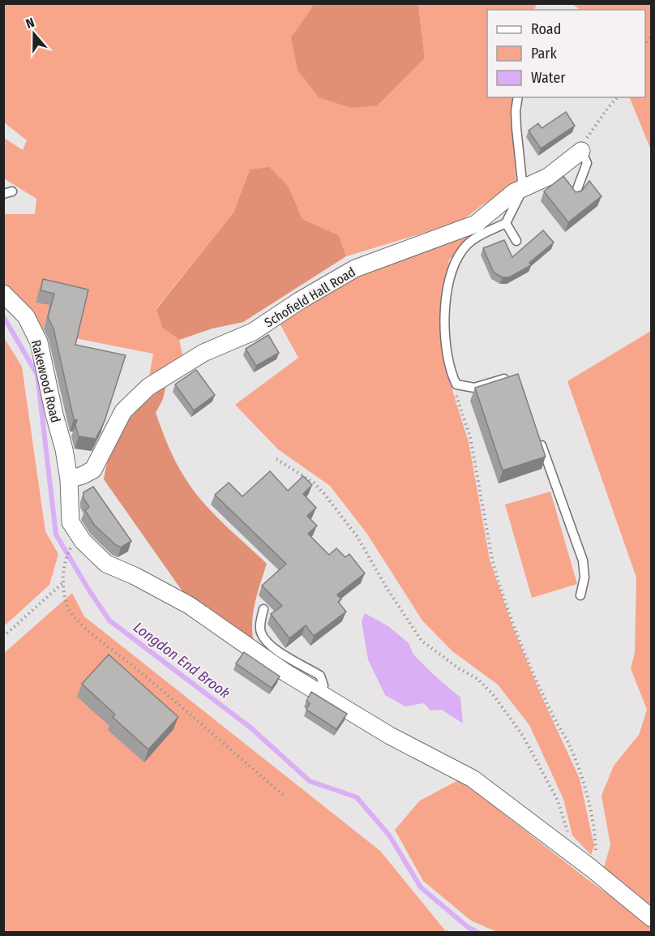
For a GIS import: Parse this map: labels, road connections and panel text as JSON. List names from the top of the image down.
{
  "streets": {
    "street": ["Schofield Hall Road", "Rakewood Road"]
  },
  "crossings": [
    ["Schofield Hall Road", "Rakewood Road"]
  ],
  "water": ["Longdon End Brook"],
  "legend": ["Road", "Park", "Water"],
  "north": "top"
}
